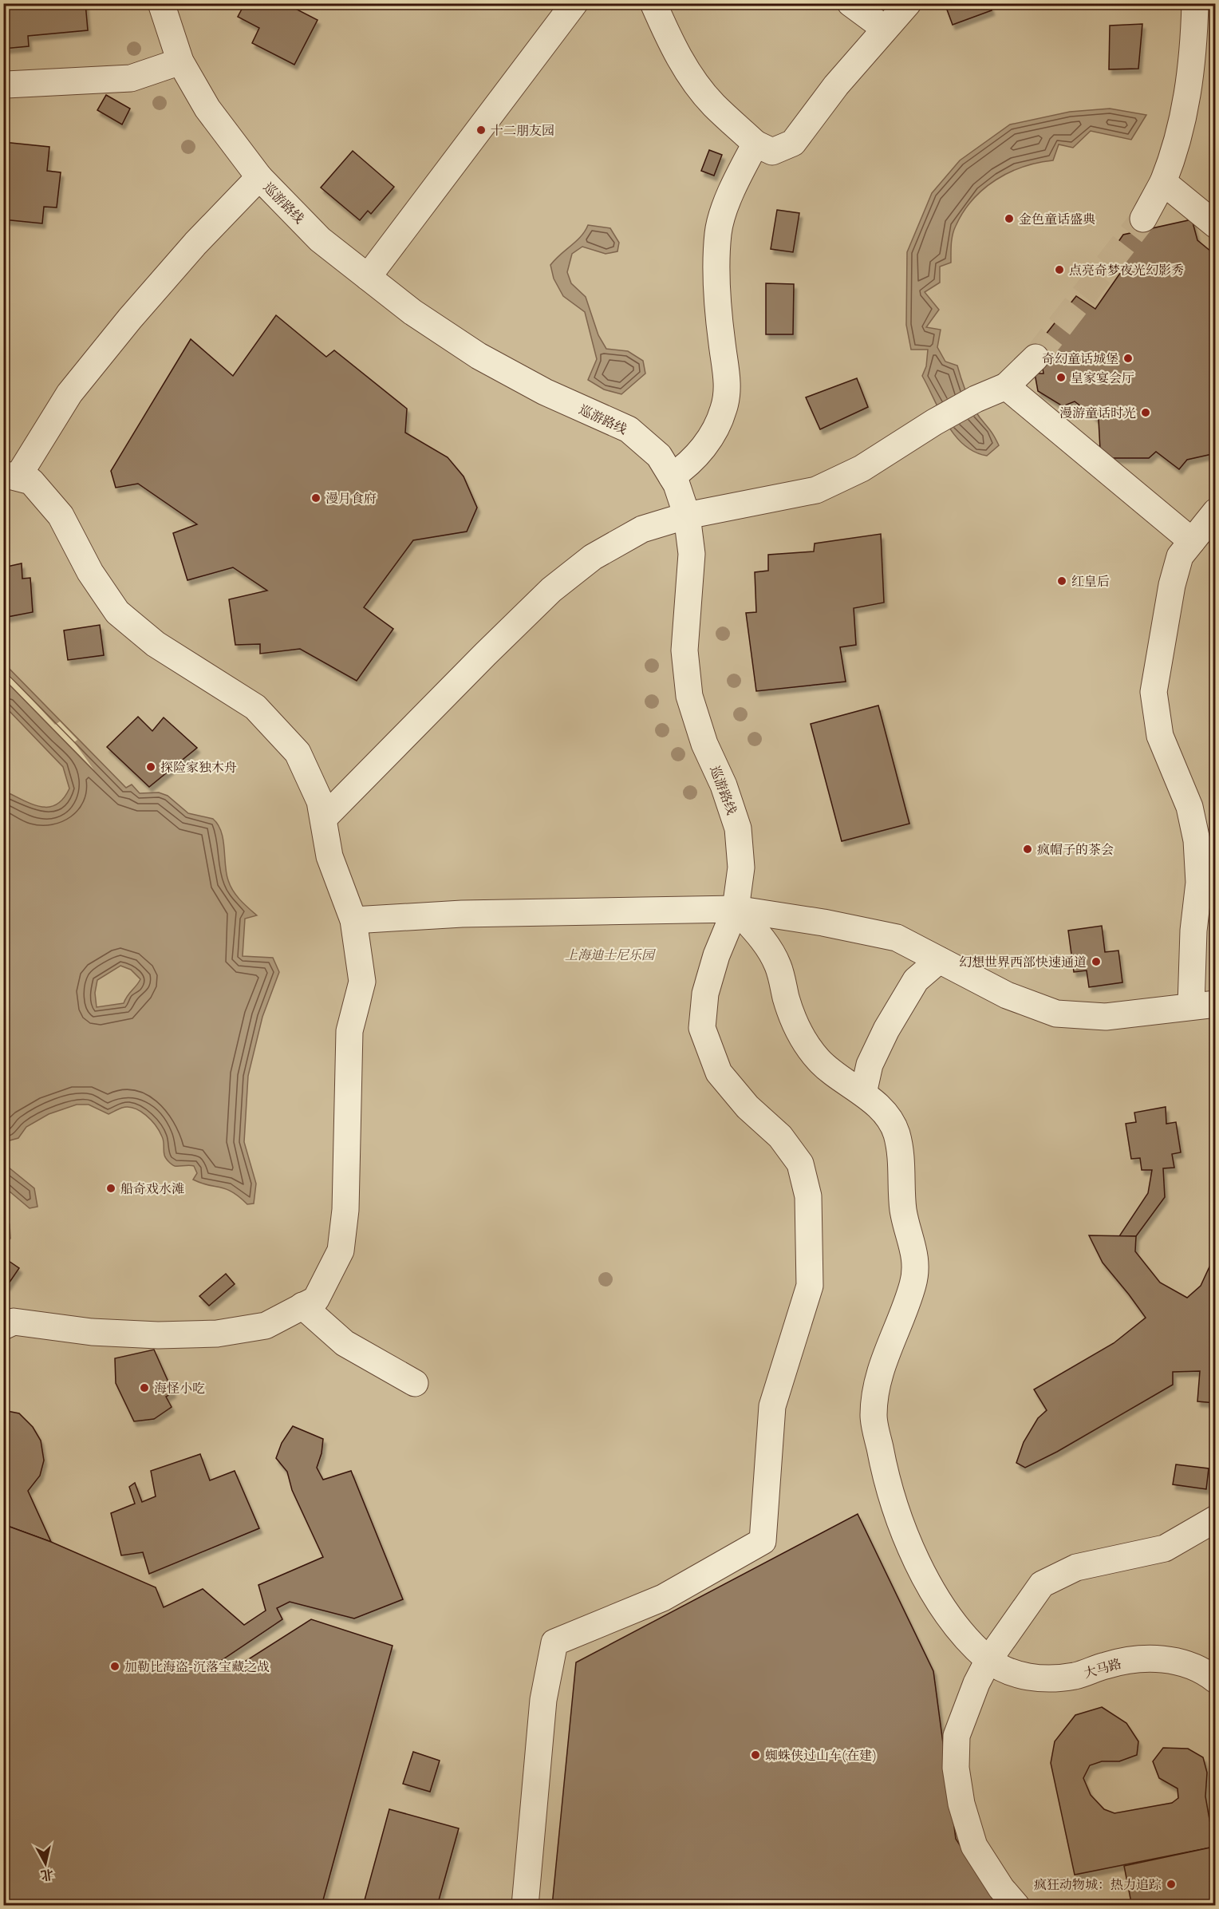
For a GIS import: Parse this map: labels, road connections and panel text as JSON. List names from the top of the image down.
{
  "streets": {
    "street": ["巡游路线", "大马路"]
  },
  "crossings": [
    ["巡游路线", "大马路"]
  ],
  "parks": ["上海迪士尼乐园"],
  "places": [
    "十二朋友园",
    "金色童话盛典",
    "点亮奇梦夜光幻影秀",
    "奇幻童话城堡",
    "皇家宴会厅",
    "漫游童话时光",
    "漫月食府",
    "红皇后",
    "探险家独木舟",
    "疯帽子的茶会",
    "幻想世界西部快速通道",
    "船奇戏水滩",
    "海怪小吃",
    "加勒比海盗-沉落宝藏之战",
    "蜘蛛侠过山车(在建)",
    "疯狂动物城：热力追踪"
  ],
  "north": "bottom"
}
